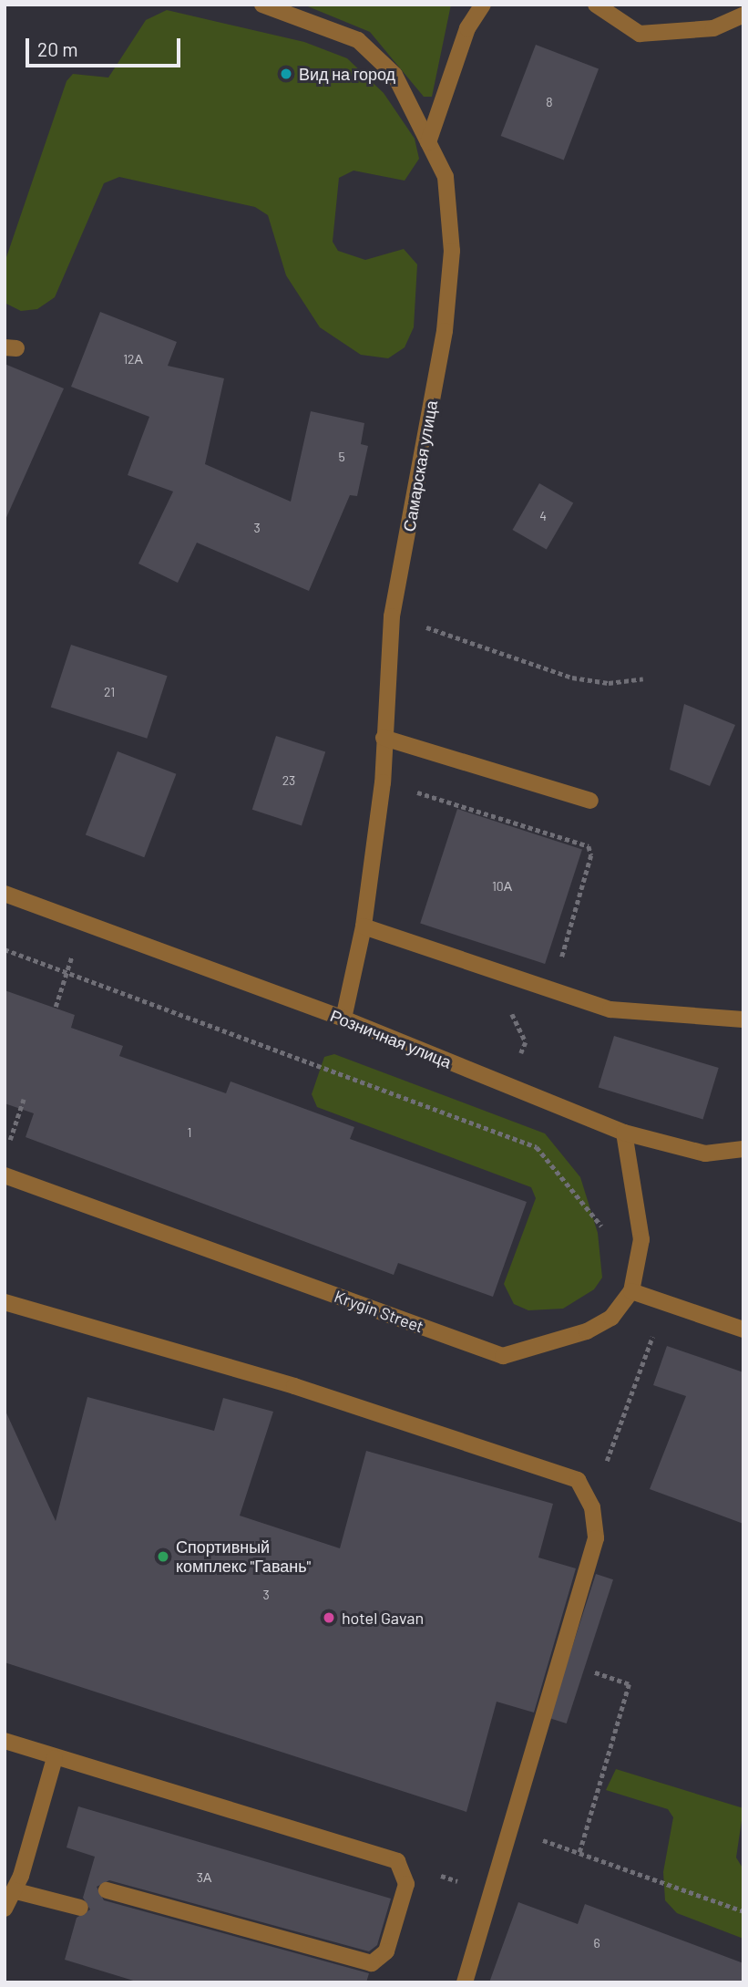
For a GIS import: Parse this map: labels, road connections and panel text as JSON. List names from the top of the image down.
{
  "streets": {
    "lane": ["Самарская улица", "Розничная улица", "Krygin Street"]
  },
  "crossings": [
    ["Самарская улица", "Розничная улица"]
  ],
  "places": ["Вид на город", "Спортивный комплекс \"Гавань\"", "hotel Gavan"],
  "house_numbers": [
    "8",
    "12А",
    "5",
    "4",
    "3",
    "21",
    "23",
    "10А",
    "1",
    "3",
    "3А",
    "6"
  ],
  "scale_bar": "20 m"
}
